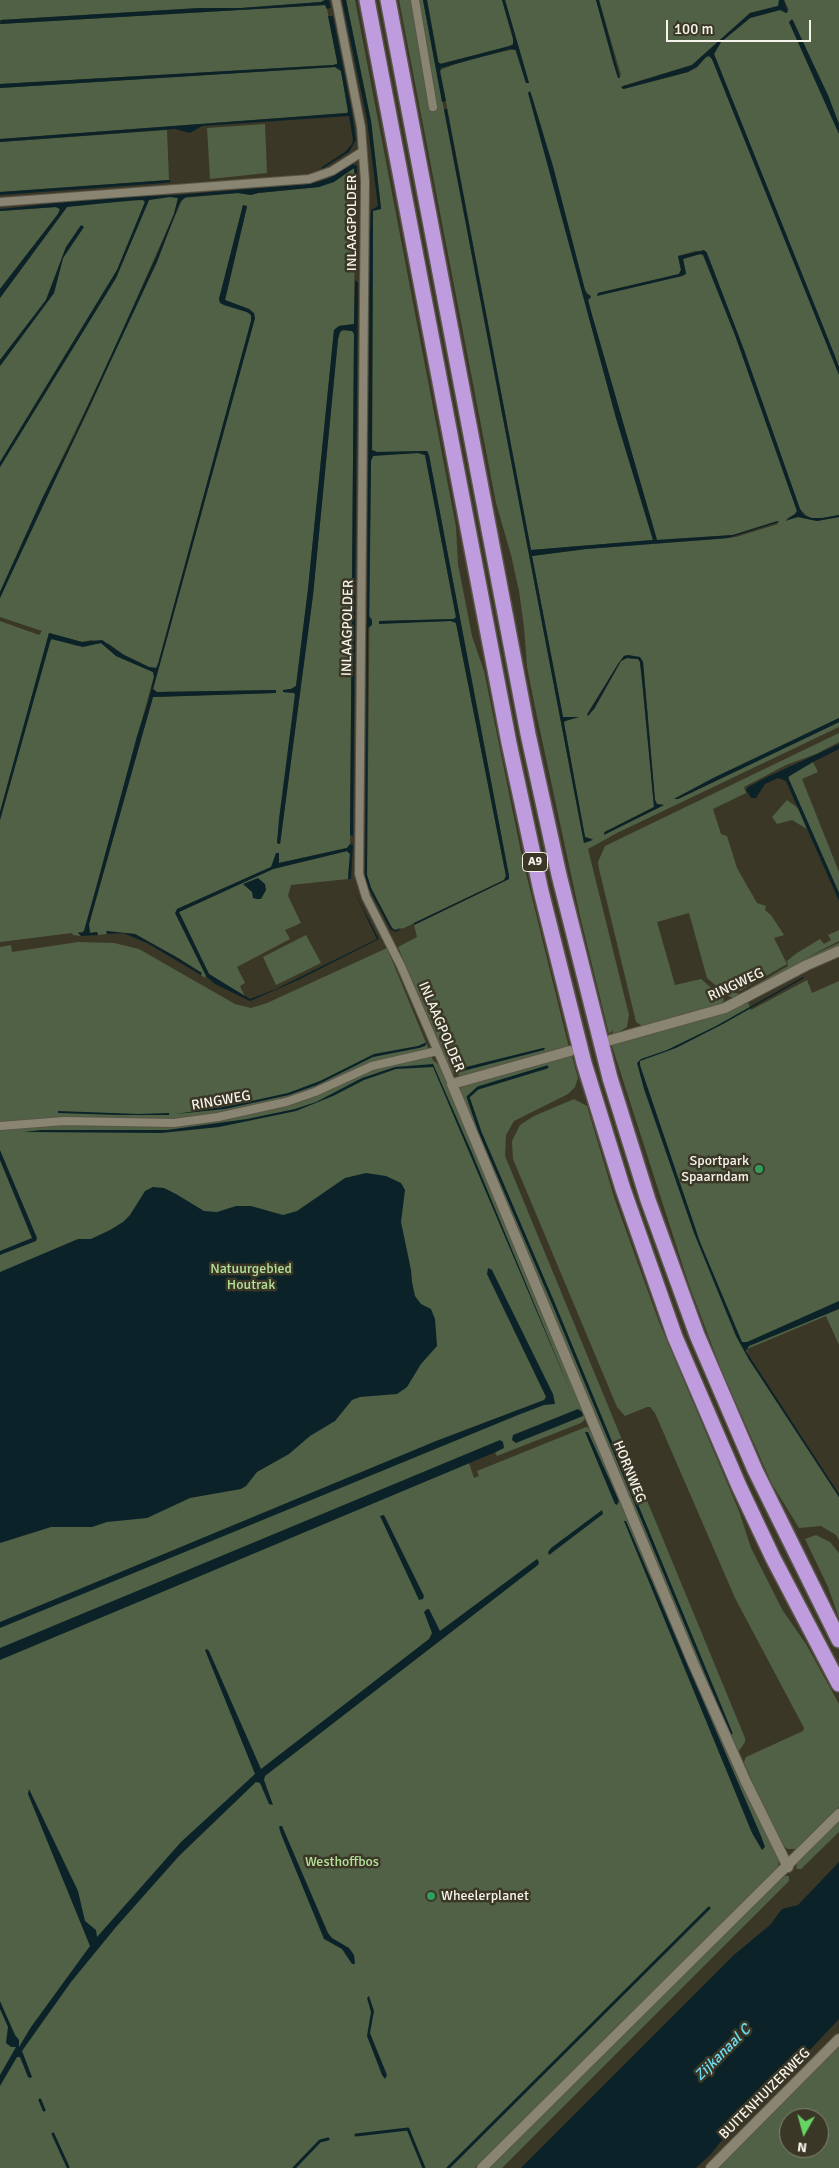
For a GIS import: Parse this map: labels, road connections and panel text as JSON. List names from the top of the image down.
{
  "streets": {
    "highway": ["A9"],
    "street": [
      "INLAAGPOLDER",
      "RINGWEG",
      "HORNWEG",
      "BUITENHUIZERWEG"
    ]
  },
  "crossings": [
    ["INLAAGPOLDER", "RINGWEG"],
    ["INLAAGPOLDER", "HORNWEG"]
  ],
  "water": ["Zijkanaal C"],
  "parks": ["Natuurgebied Houtrak", "Westhoffbos"],
  "places": ["Sportpark Spaarndam", "Wheelerplanet"],
  "scale_bar": "100 m",
  "north": "bottom"
}
